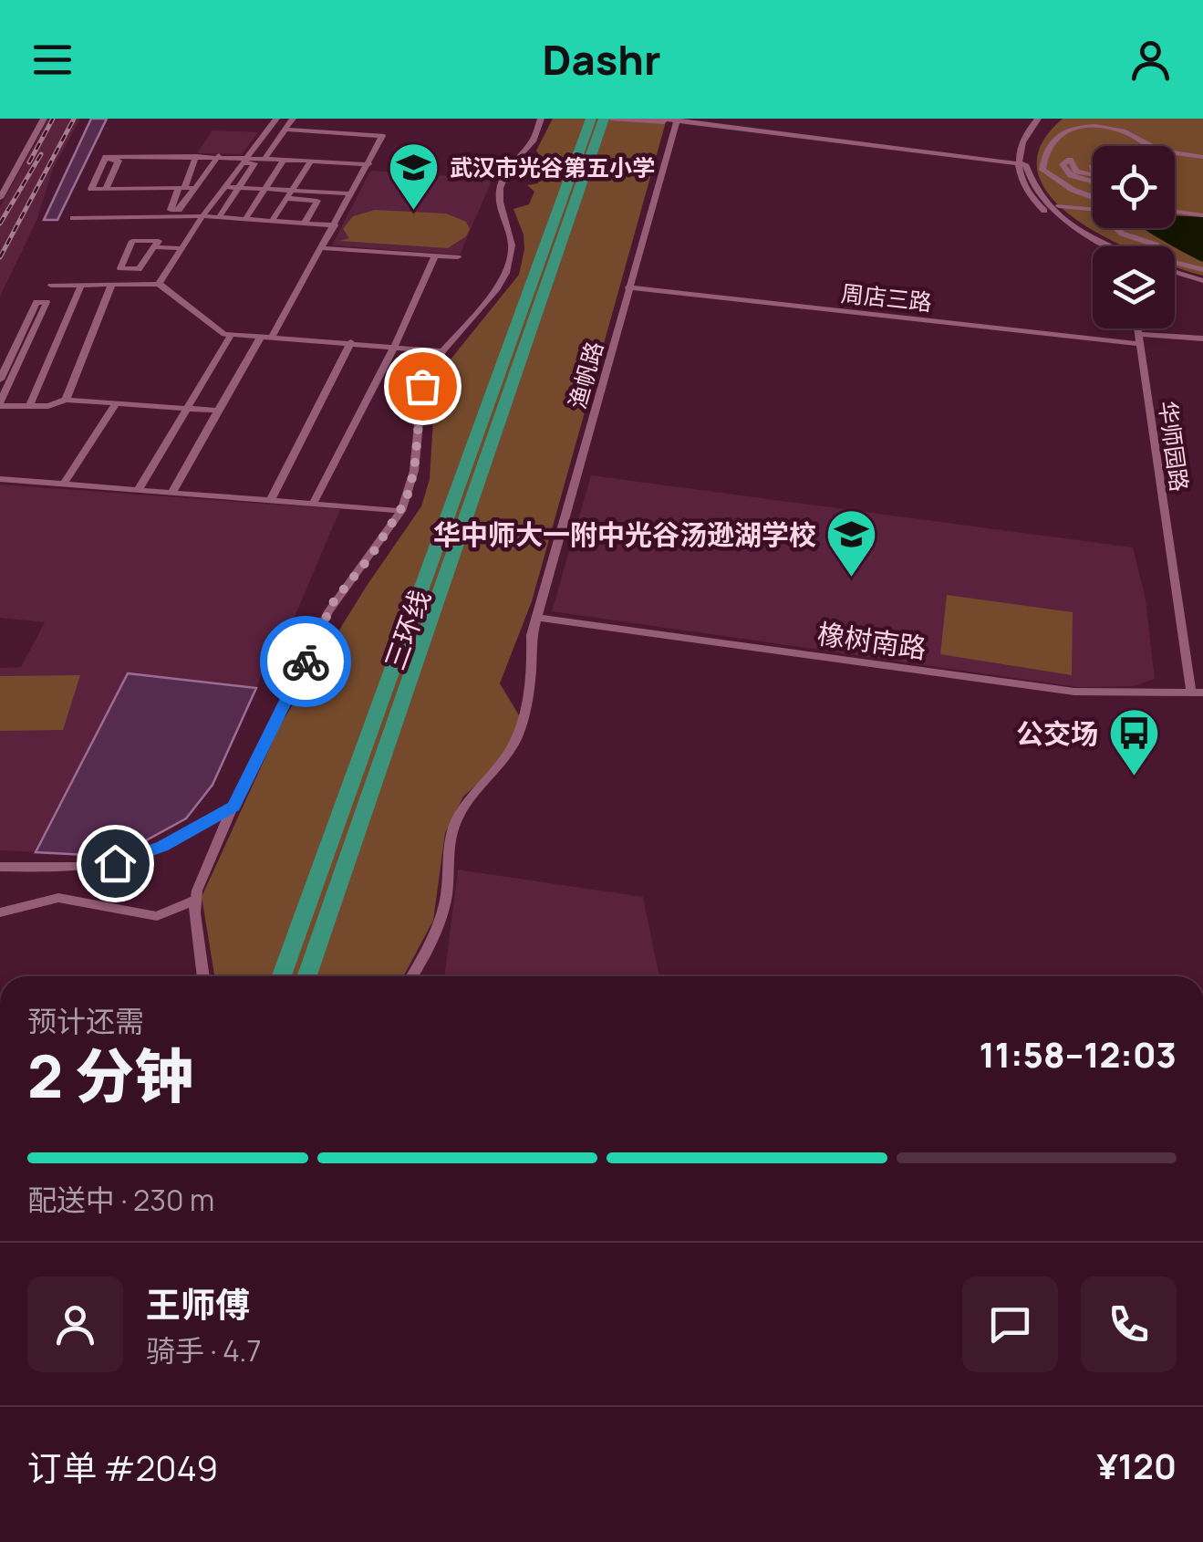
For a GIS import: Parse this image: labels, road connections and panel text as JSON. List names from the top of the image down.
{
  "streets": {
    "highway": ["三环线"],
    "street": [
      "周店三路",
      "渔帆路",
      "华师园路",
      "橡树南路"
    ]
  },
  "crossings": [
    ["周店三路", "渔帆路"],
    ["周店三路", "华师园路"],
    ["渔帆路", "橡树南路"],
    ["华师园路", "橡树南路"]
  ],
  "places": {
    "school or university": ["武汉市光谷第五小学", "华中师大一附中光谷汤逊湖学校"],
    "bus stop": ["公交场"]
  },
  "page": {
    "header": "Dashr",
    "heading": ["2 分钟", "预计还需", "11:58–12:03"],
    "panel": [
      "王师傅",
      "骑手 · 4.7",
      "订单 #2049",
      "¥120"
    ],
    "bar": "配送中 · 230 m"
  }
}
